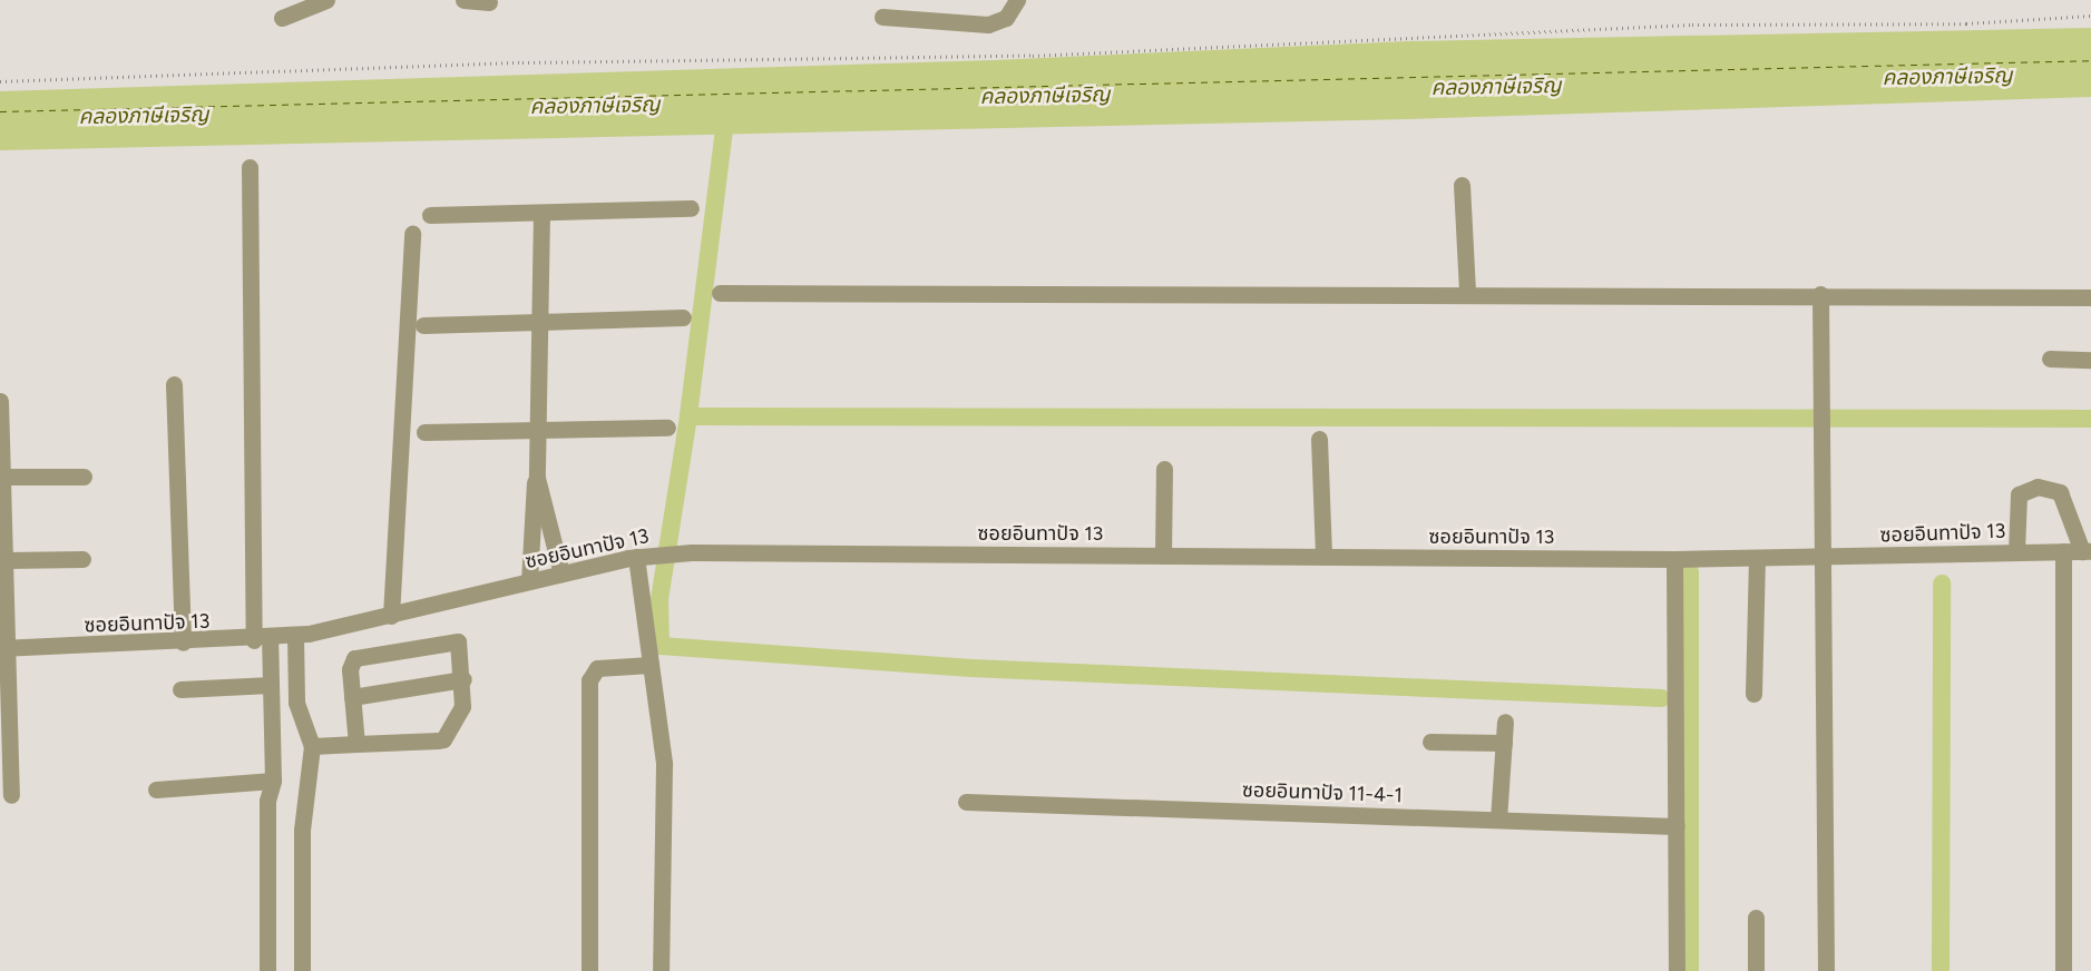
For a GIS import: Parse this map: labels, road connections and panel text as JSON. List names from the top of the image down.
{
  "streets": {
    "street": ["ซอยอินทาปัจ 13", "ซอยอินทาปัจ 11-4-1"]
  },
  "water": ["คลองภาษีเจริญ"]
}
